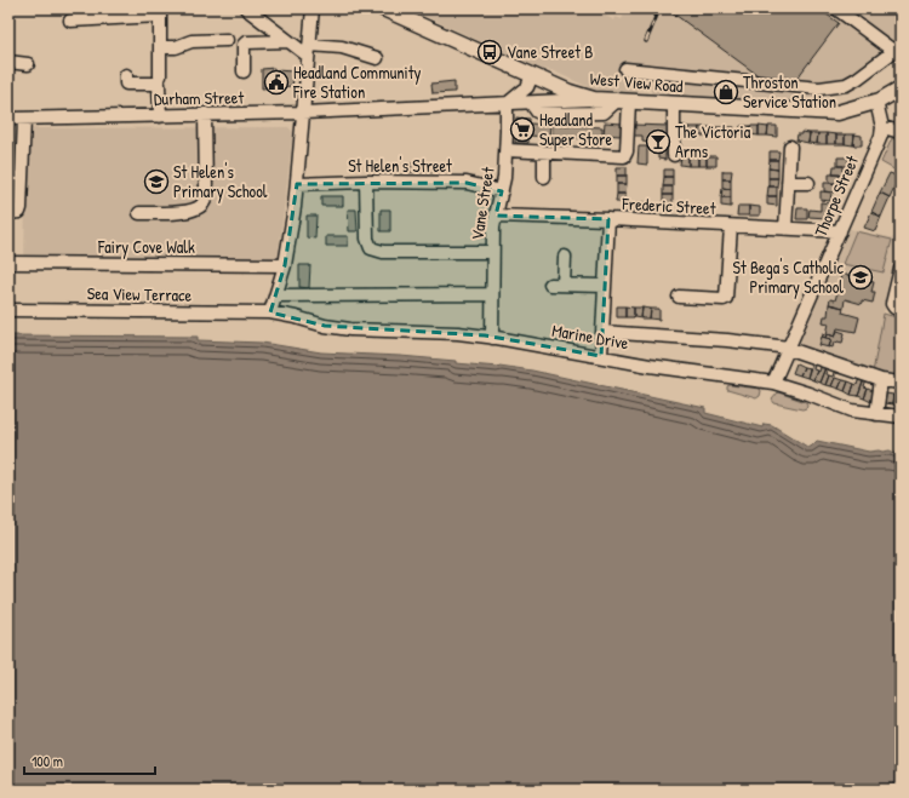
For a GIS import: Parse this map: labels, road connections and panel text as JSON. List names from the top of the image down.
{
  "streets": {
    "main road": ["West View Road"],
    "street": [
      "Durham Street",
      "St Helen's Street",
      "Thorpe Street",
      "Vane Street",
      "Frederic Street",
      "Fairy Cove Walk",
      "Sea View Terrace",
      "Marine Drive"
    ]
  },
  "crossings": [
    ["West View Road", "Durham Street"],
    ["Durham Street", "Vane Street"],
    ["St Helen's Street", "Vane Street"],
    ["Thorpe Street", "Frederic Street"],
    ["Thorpe Street", "Marine Drive"],
    ["Vane Street", "Frederic Street"],
    ["Vane Street", "Marine Drive"],
    ["Sea View Terrace", "Marine Drive"]
  ],
  "places": {
    "bus stop": ["Vane Street B"],
    "public building": ["Headland Community Fire Station"],
    "shop": ["Throston Service Station"],
    "supermarket": ["Headland Super Store"],
    "bar": ["The Victoria Arms"],
    "school or university": ["St Helen's Primary School", "St Bega's Catholic Primary School"]
  },
  "scale_bar": "100 m"
}
